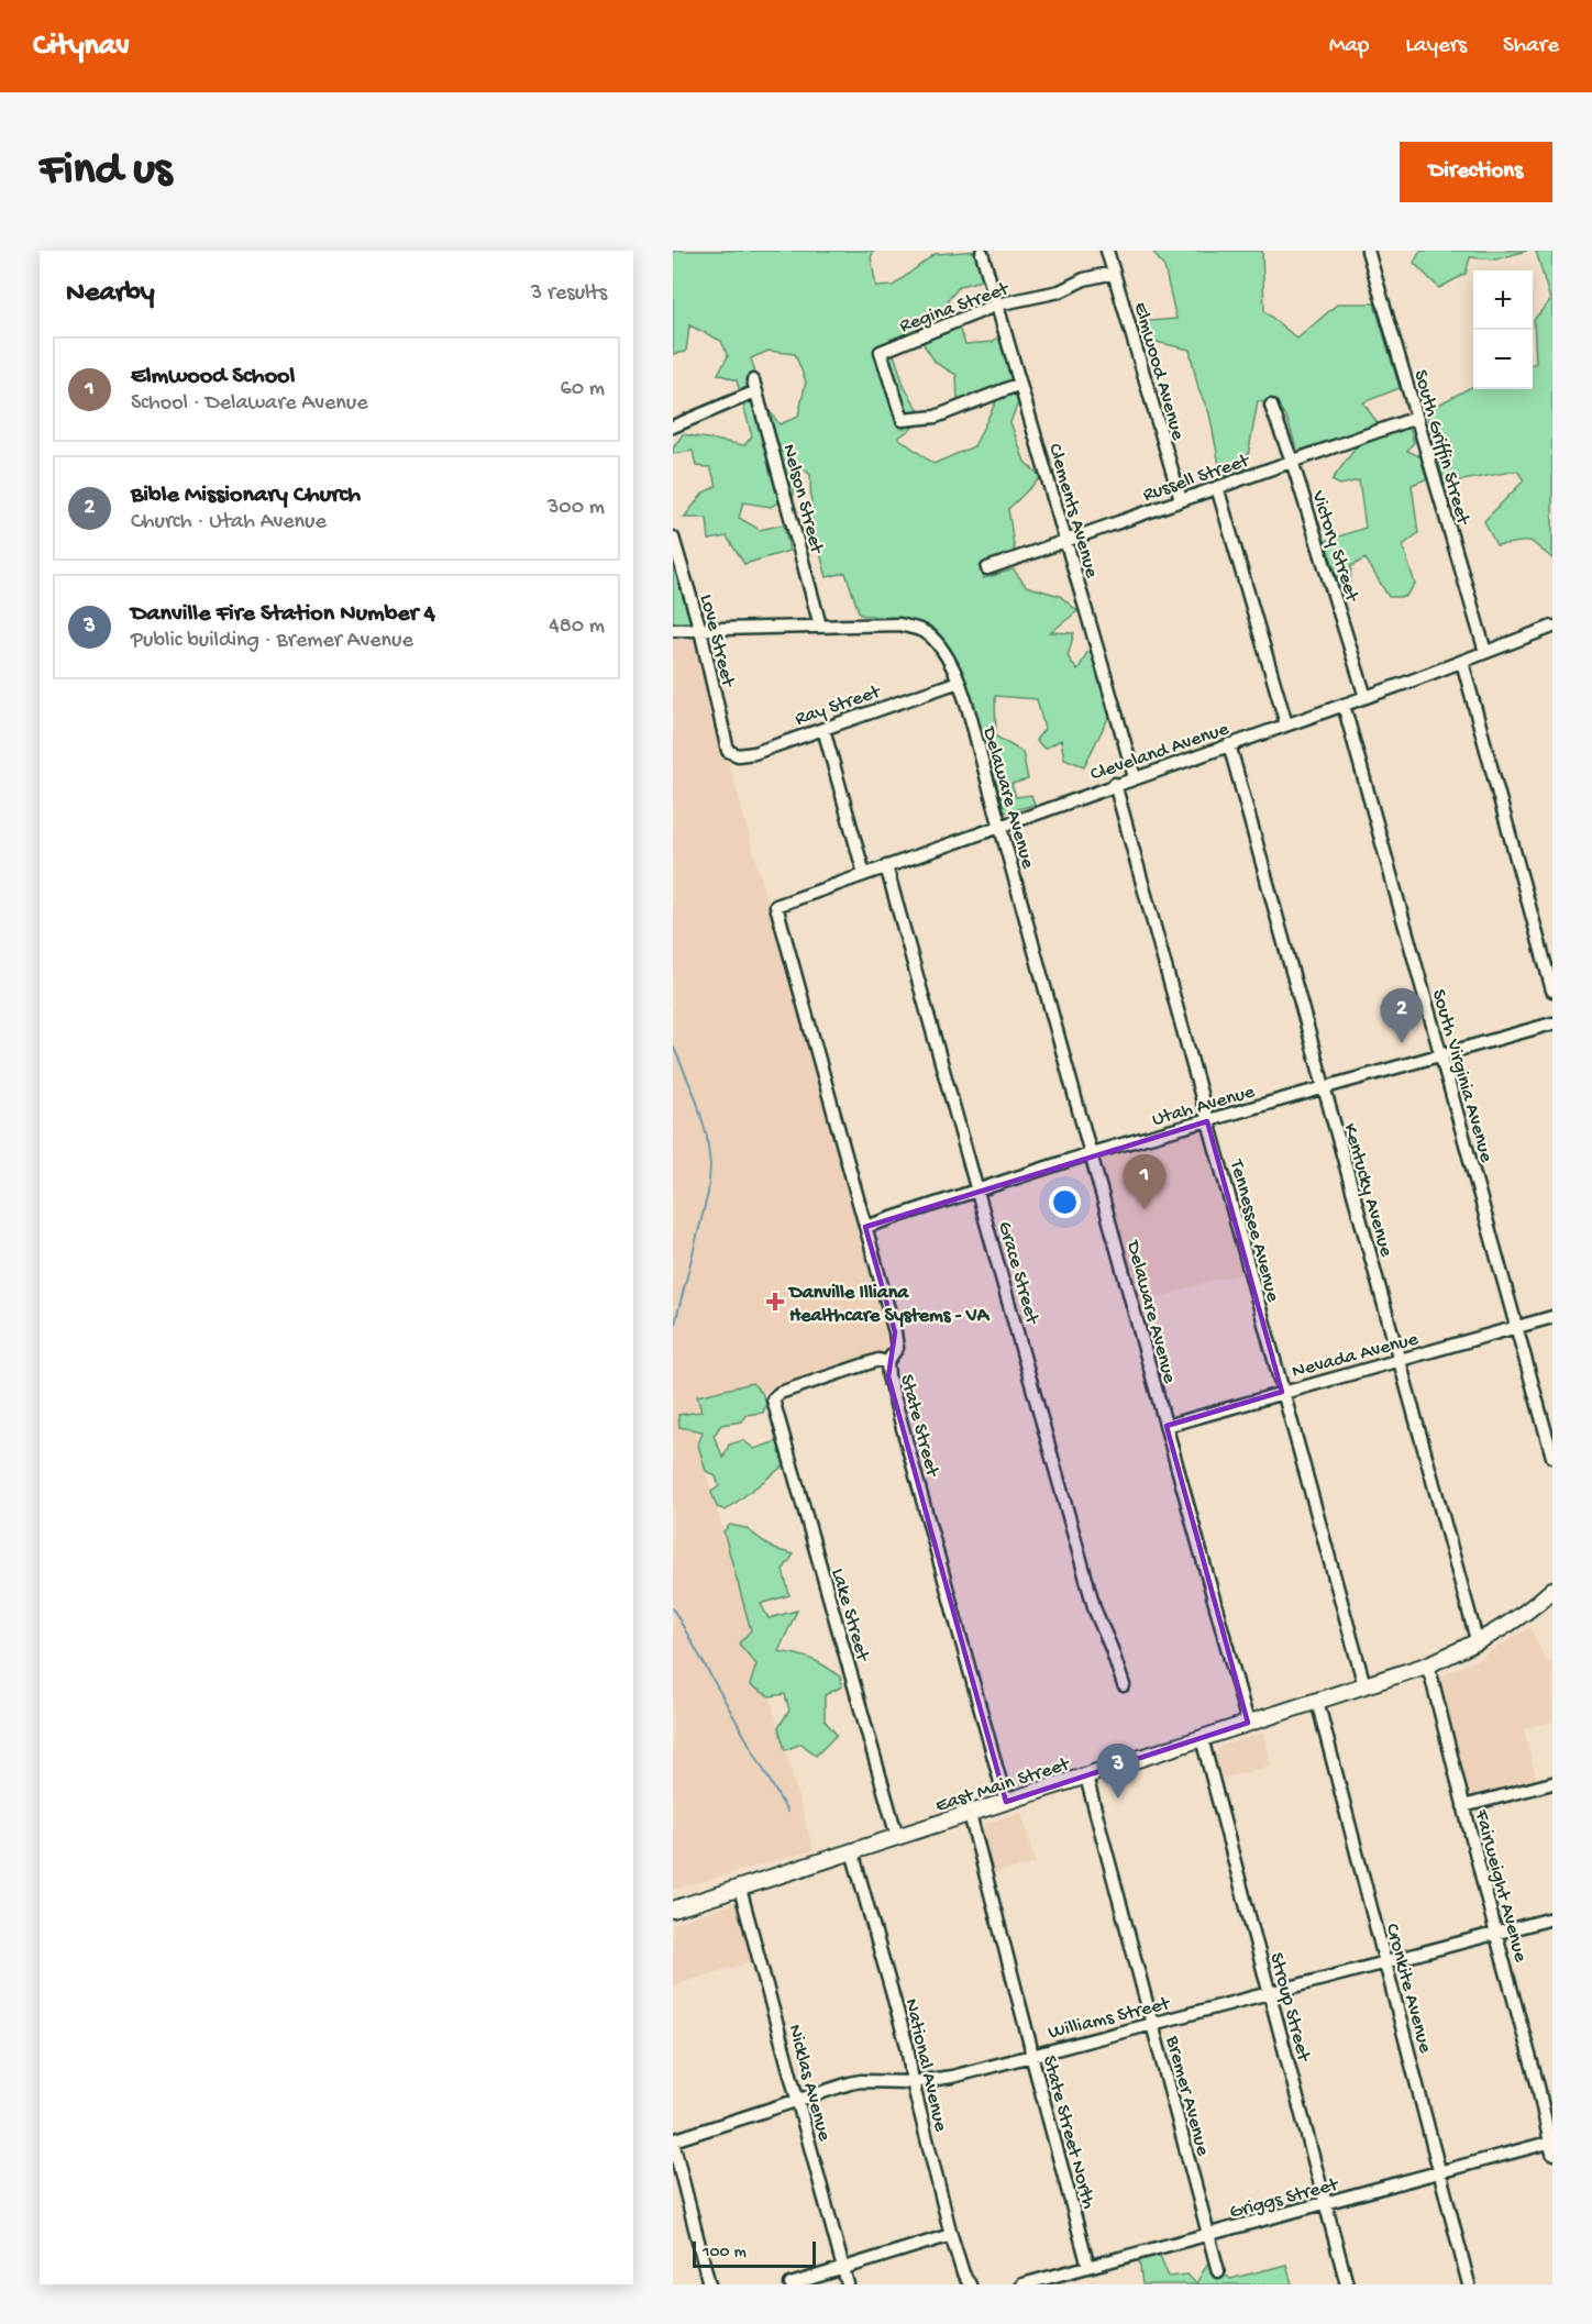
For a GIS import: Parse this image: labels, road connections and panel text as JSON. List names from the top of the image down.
{
  "streets": {
    "main road": ["East Main Street"],
    "street": [
      "Regina Street",
      "Elmwood Avenue",
      "South Griffin Street",
      "Russell Street",
      "Nelson Street",
      "Clements Avenue",
      "Victory Street",
      "Love Street",
      "Ray Street",
      "Cleveland Avenue",
      "Delaware Avenue",
      "South Virginia Avenue",
      "Utah Avenue",
      "Kentucky Avenue",
      "Tennessee Avenue",
      "Grace Street",
      "Nevada Avenue",
      "State Street",
      "Lake Street",
      "Fairweight Avenue",
      "Cronkite Avenue",
      "Stroup Street",
      "Williams Street",
      "National Avenue",
      "Nicklas Avenue",
      "Bremer Avenue",
      "State Street North",
      "Griggs Street"
    ]
  },
  "crossings": [
    ["Regina Street", "Elmwood Avenue"],
    ["Regina Street", "Clements Avenue"],
    ["Elmwood Avenue", "Russell Street"],
    ["South Griffin Street", "Russell Street"],
    ["South Griffin Street", "Cleveland Avenue"],
    ["Russell Street", "Clements Avenue"],
    ["Russell Street", "Victory Street"],
    ["Clements Avenue", "Cleveland Avenue"],
    ["Victory Street", "Cleveland Avenue"],
    ["Love Street", "Ray Street"],
    ["Ray Street", "Delaware Avenue"],
    ["Cleveland Avenue", "Delaware Avenue"],
    ["Cleveland Avenue", "South Virginia Avenue"],
    ["Cleveland Avenue", "Kentucky Avenue"],
    ["Cleveland Avenue", "Tennessee Avenue"],
    ["Cleveland Avenue", "Grace Street"],
    ["Cleveland Avenue", "State Street"],
    ["Delaware Avenue", "Utah Avenue"],
    ["Delaware Avenue", "Nevada Avenue"],
    ["Delaware Avenue", "East Main Street"],
    ["South Virginia Avenue", "Utah Avenue"],
    ["South Virginia Avenue", "Nevada Avenue"],
    ["Utah Avenue", "Kentucky Avenue"],
    ["Utah Avenue", "Tennessee Avenue"],
    ["Utah Avenue", "Grace Street"],
    ["Utah Avenue", "State Street"],
    ["Kentucky Avenue", "Nevada Avenue"],
    ["Kentucky Avenue", "East Main Street"],
    ["Tennessee Avenue", "Nevada Avenue"],
    ["Tennessee Avenue", "East Main Street"],
    ["State Street", "Lake Street"],
    ["State Street", "East Main Street"],
    ["Lake Street", "East Main Street"],
    ["East Main Street", "Fairweight Avenue"],
    ["East Main Street", "Cronkite Avenue"],
    ["East Main Street", "Stroup Street"],
    ["East Main Street", "National Avenue"],
    ["East Main Street", "Nicklas Avenue"],
    ["East Main Street", "Bremer Avenue"],
    ["East Main Street", "State Street North"],
    ["Fairweight Avenue", "Williams Street"],
    ["Fairweight Avenue", "Griggs Street"],
    ["Cronkite Avenue", "Williams Street"],
    ["Cronkite Avenue", "Griggs Street"],
    ["Stroup Street", "Williams Street"],
    ["Stroup Street", "Griggs Street"],
    ["Williams Street", "National Avenue"],
    ["Williams Street", "Nicklas Avenue"],
    ["Williams Street", "Bremer Avenue"],
    ["Williams Street", "State Street North"],
    ["Bremer Avenue", "Griggs Street"],
    ["State Street North", "Griggs Street"]
  ],
  "places": {
    "health": ["Danville Illiana Healthcare Systems - VA"]
  },
  "scale_bar": "100 m",
  "page": {
    "header": "Citynav",
    "nav": ["Map", "Layers", "Share"],
    "buttons": "Directions",
    "title": "Find us",
    "heading": ["Nearby", "3 results"],
    "map_buttons": ["+", "−"],
    "list": [
      {
        "mark": "1",
        "name": "Elmwood School",
        "note": "School · Delaware Avenue",
        "value": "60 m"
      },
      {
        "mark": "2",
        "name": "Bible Missionary Church",
        "note": "Church · Utah Avenue",
        "value": "300 m"
      },
      {
        "mark": "3",
        "name": "Danville Fire Station Number 4",
        "note": "Public building · Bremer Avenue",
        "value": "480 m"
      }
    ],
    "pins": ["2", "1", "3"],
    "scale": "100 m"
  }
}
